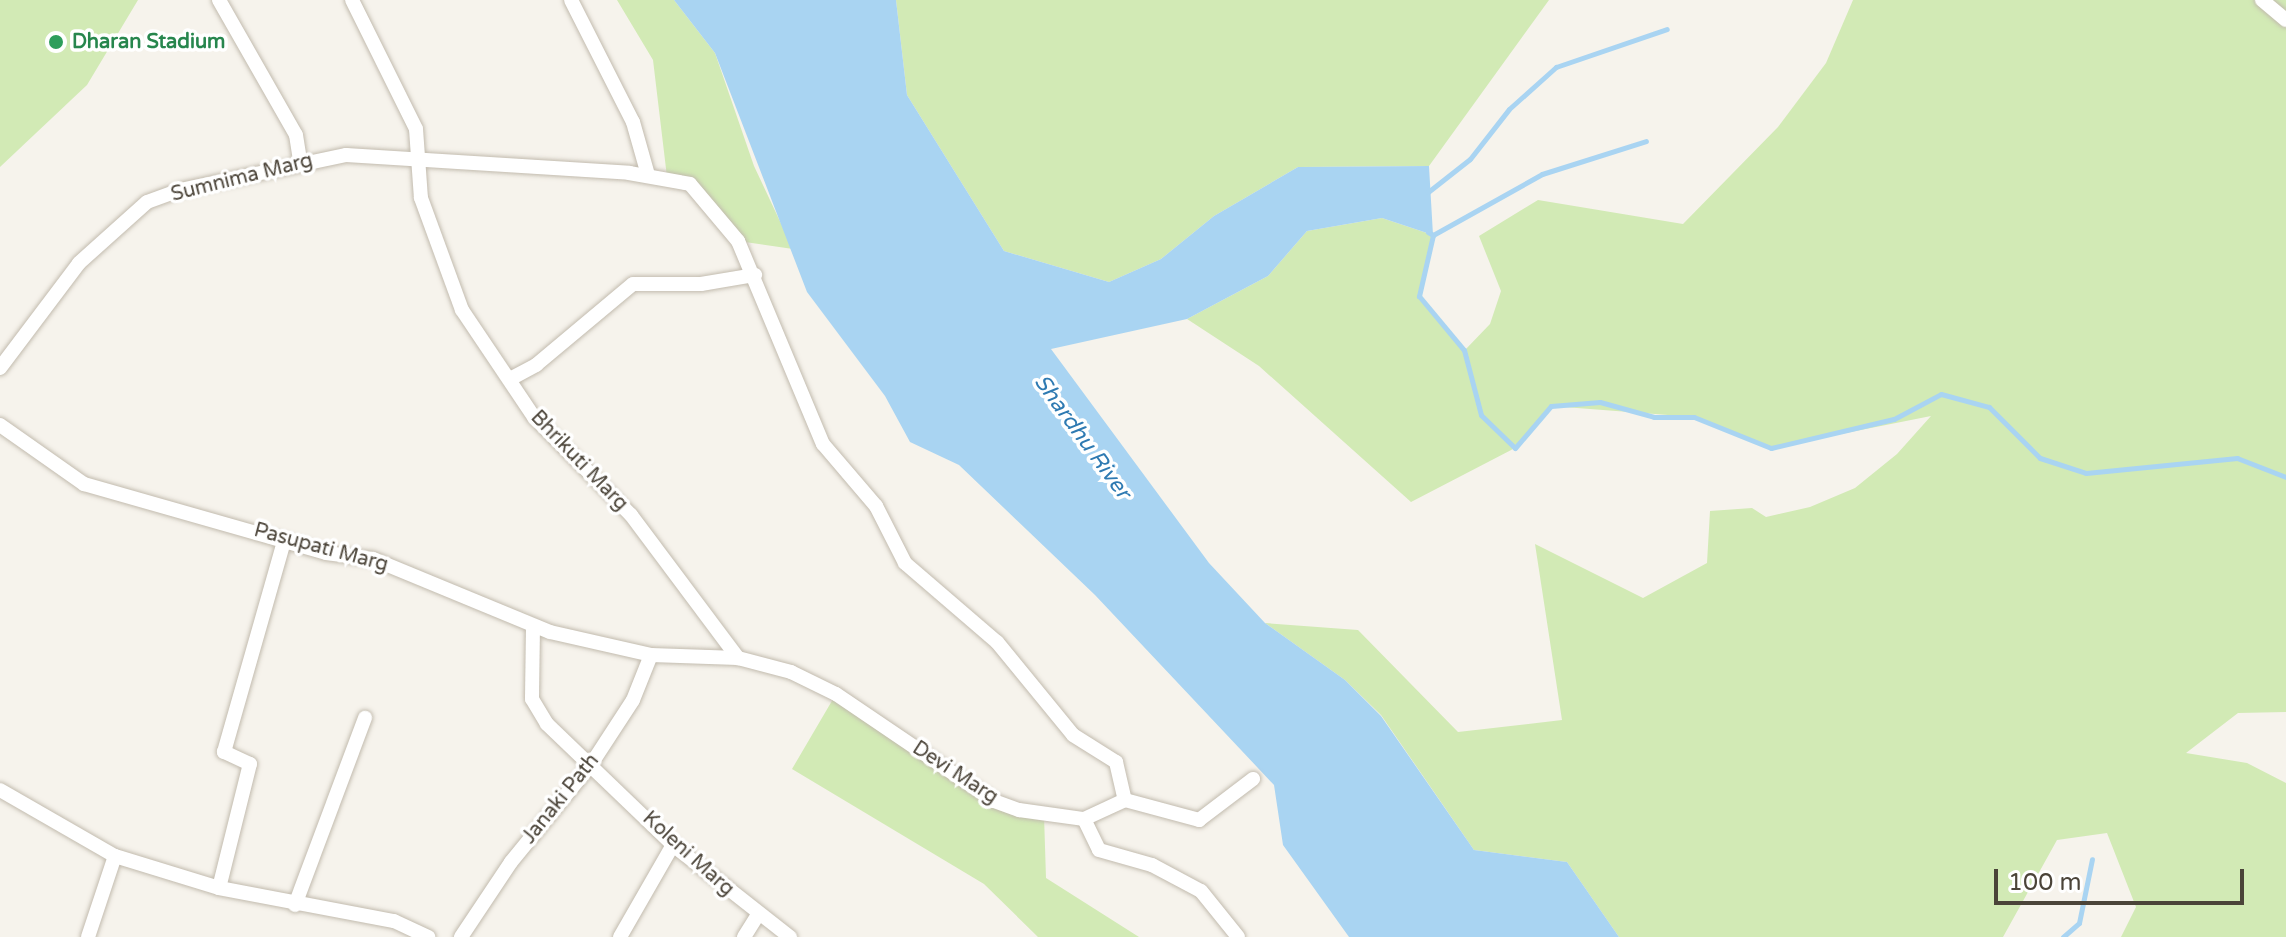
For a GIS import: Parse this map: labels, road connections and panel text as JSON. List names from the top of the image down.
{
  "streets": {
    "street": [
      "Sumnima Marg",
      "Bhrikuti Marg",
      "Pasupati Marg",
      "Devi Marg",
      "Janaki Path",
      "Koleni Marg"
    ]
  },
  "crossings": [
    ["Sumnima Marg", "Bhrikuti Marg"],
    ["Bhrikuti Marg", "Devi Marg"],
    ["Pasupati Marg", "Devi Marg"],
    ["Pasupati Marg", "Janaki Path"],
    ["Pasupati Marg", "Koleni Marg"],
    ["Devi Marg", "Janaki Path"],
    ["Janaki Path", "Koleni Marg"]
  ],
  "water": ["Shardhu River"],
  "places": ["Dharan Stadium"],
  "scale_bar": "100 m"
}
